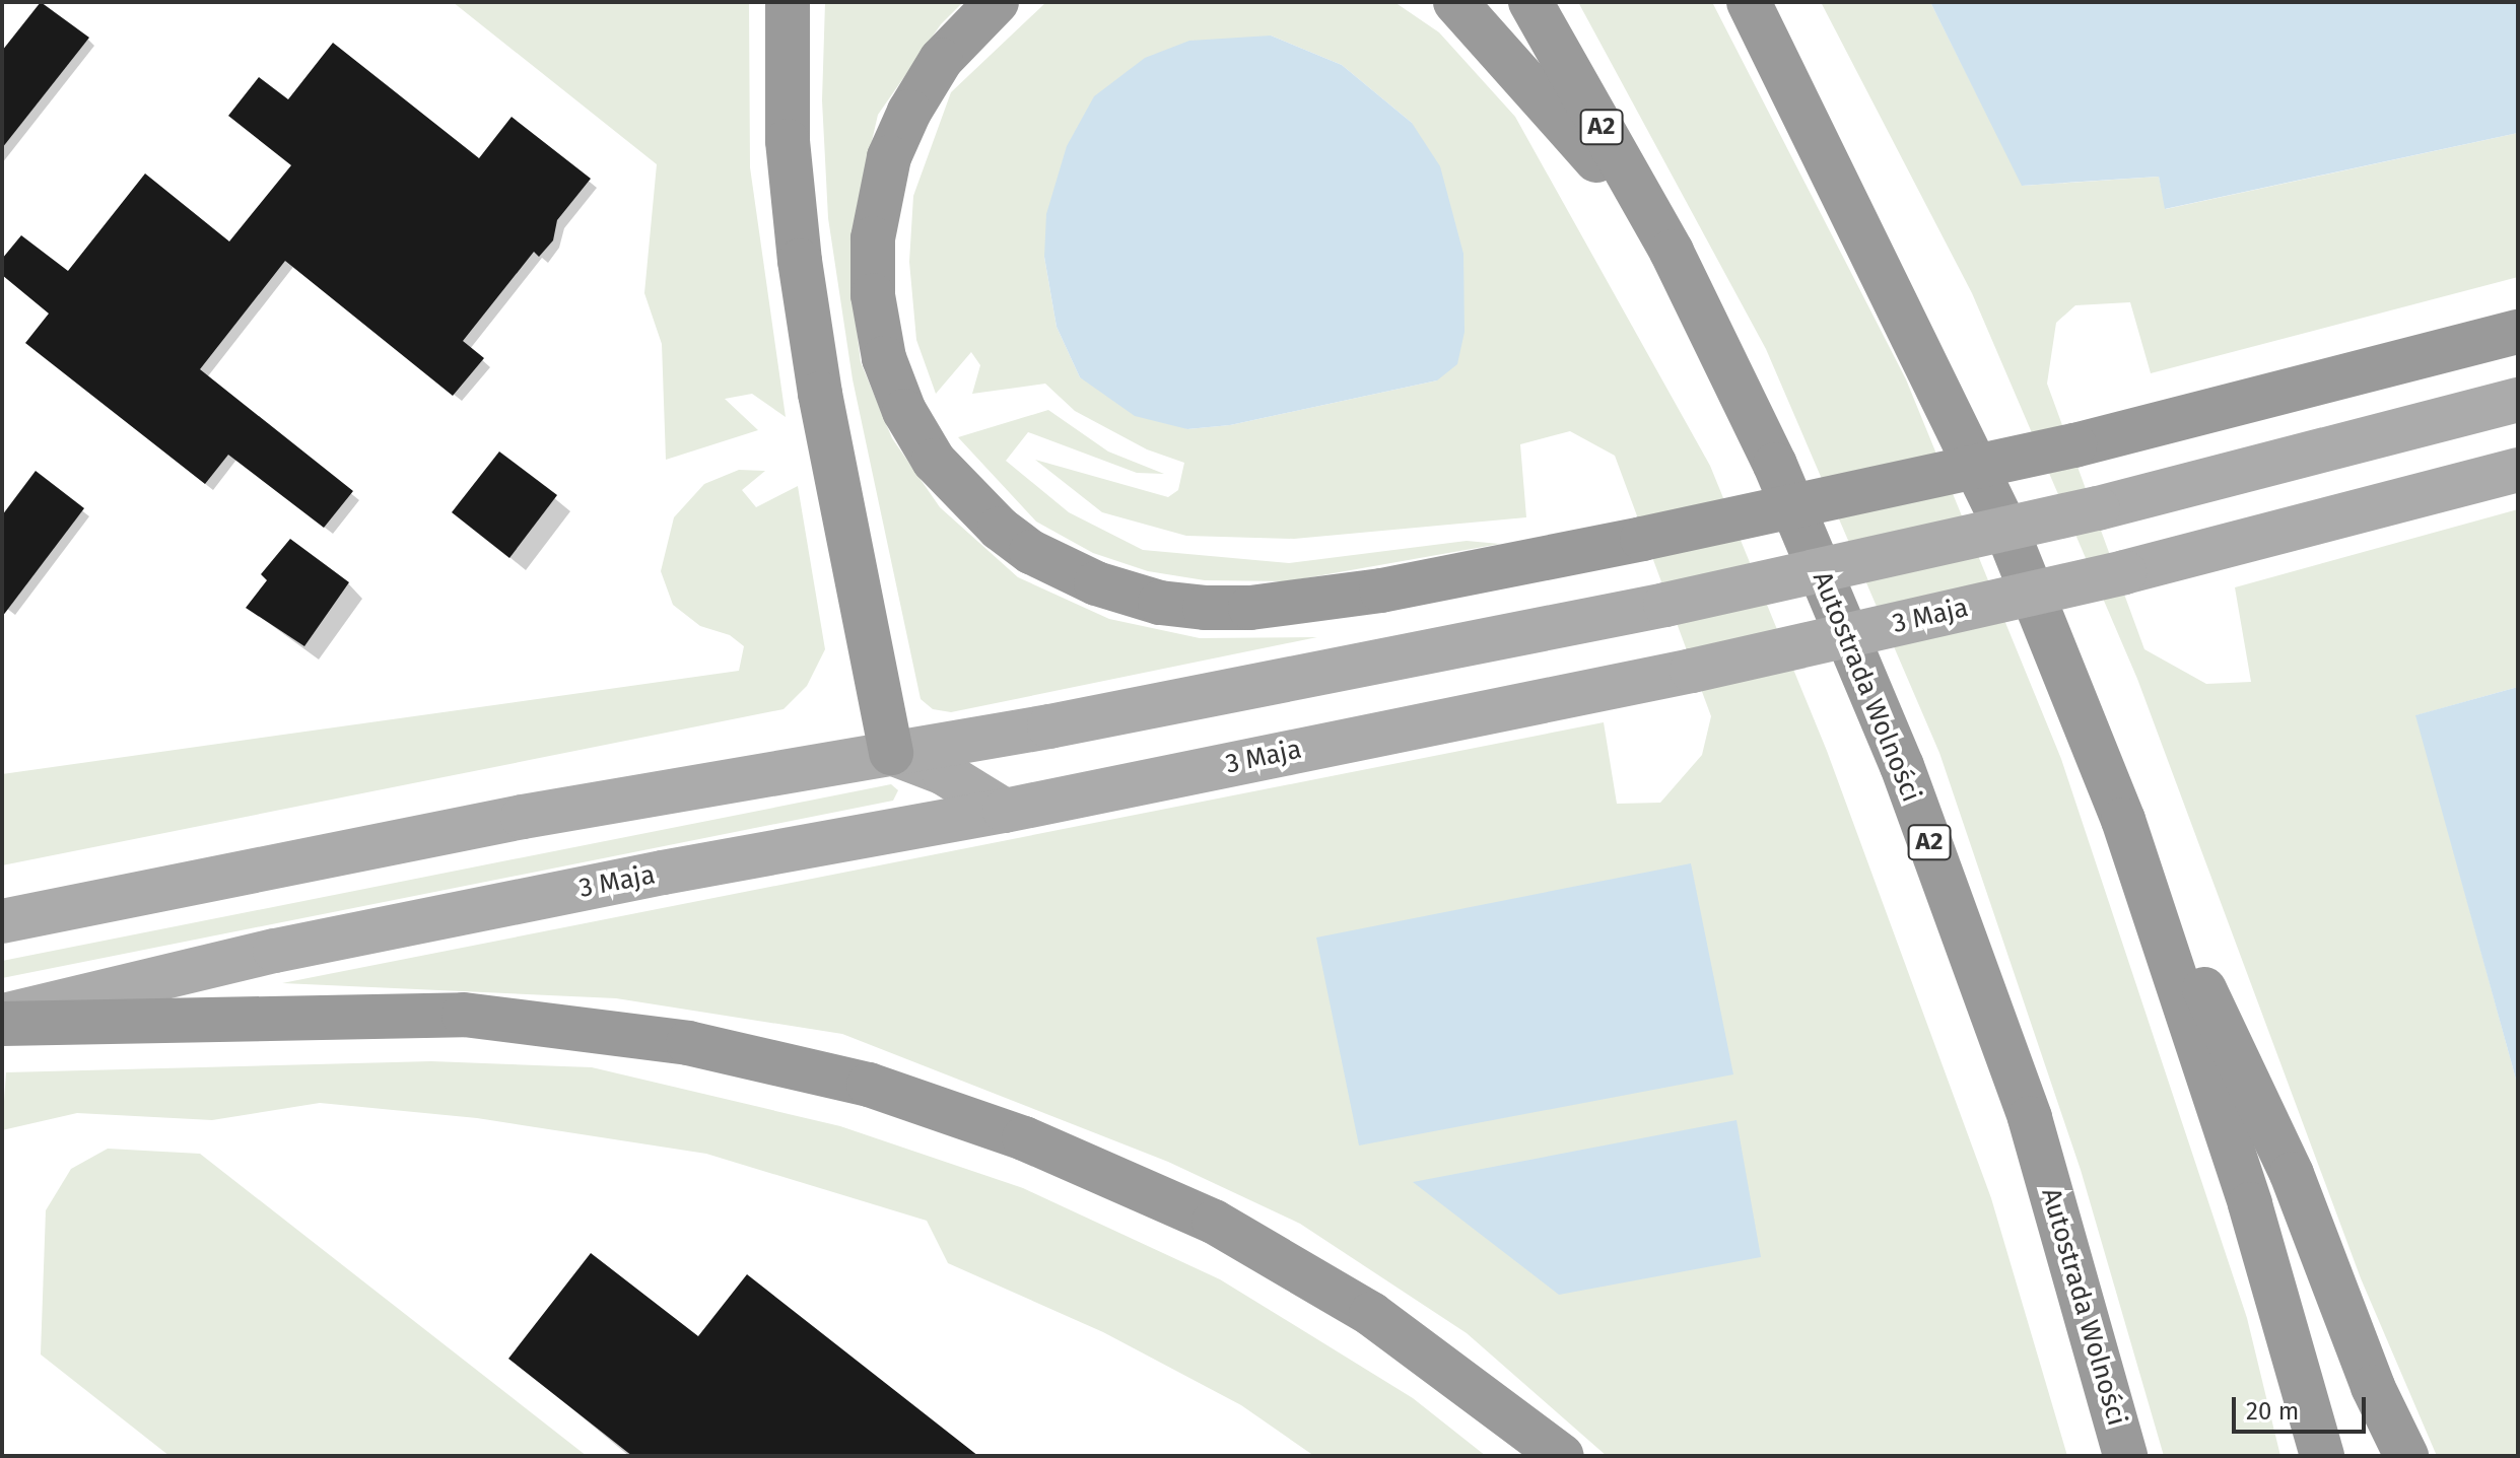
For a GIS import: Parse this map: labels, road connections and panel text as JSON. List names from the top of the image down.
{
  "streets": {
    "highway": ["A2", "Autostrada Wolności"],
    "main road": ["3 Maja"]
  },
  "scale_bar": "20 m"
}
